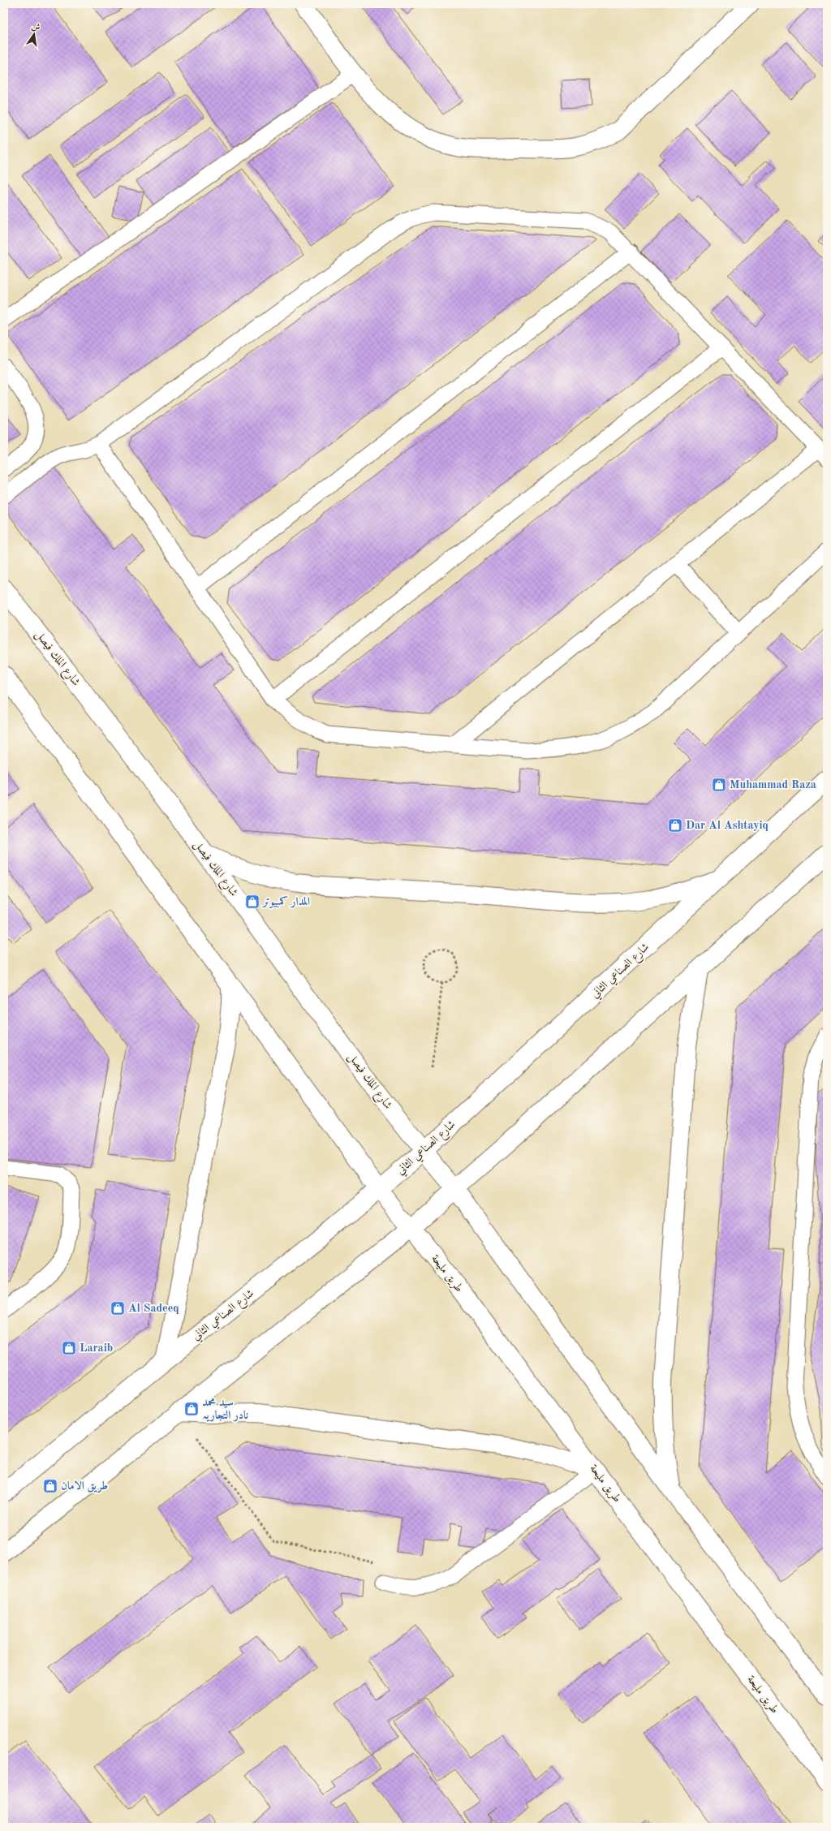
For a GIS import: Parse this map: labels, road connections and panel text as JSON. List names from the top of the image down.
{
  "streets": {
    "main road": ["شارع الملك فيصل", "شارع الصناعي الثاني", "طريق مليحة"]
  },
  "crossings": [
    ["شارع الملك فيصل", "شارع الصناعي الثاني"],
    ["شارع الصناعي الثاني", "طريق مليحة"]
  ],
  "places": {
    "shop": [
      "Muhammad Raza",
      "Dar Al Ashtayiq",
      "المدار کمبیوتر",
      "Al Sadeeq",
      "Laraib",
      "سید محمد نادر التجاریہ",
      "طریق الامان"
    ]
  },
  "north": "top"
}
